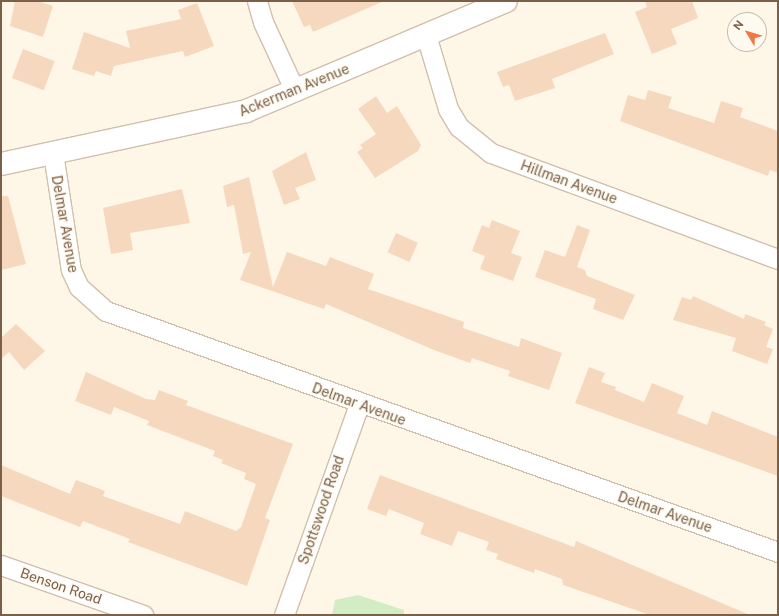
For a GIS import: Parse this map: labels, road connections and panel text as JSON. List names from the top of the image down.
{
  "streets": {
    "street": [
      "Ackerman Avenue",
      "Hillman Avenue",
      "Delmar Avenue",
      "Spottswood Road",
      "Benson Road"
    ]
  },
  "crossings": [
    ["Ackerman Avenue", "Hillman Avenue"],
    ["Ackerman Avenue", "Delmar Avenue"],
    ["Delmar Avenue", "Spottswood Road"]
  ],
  "north": "top left"
}
